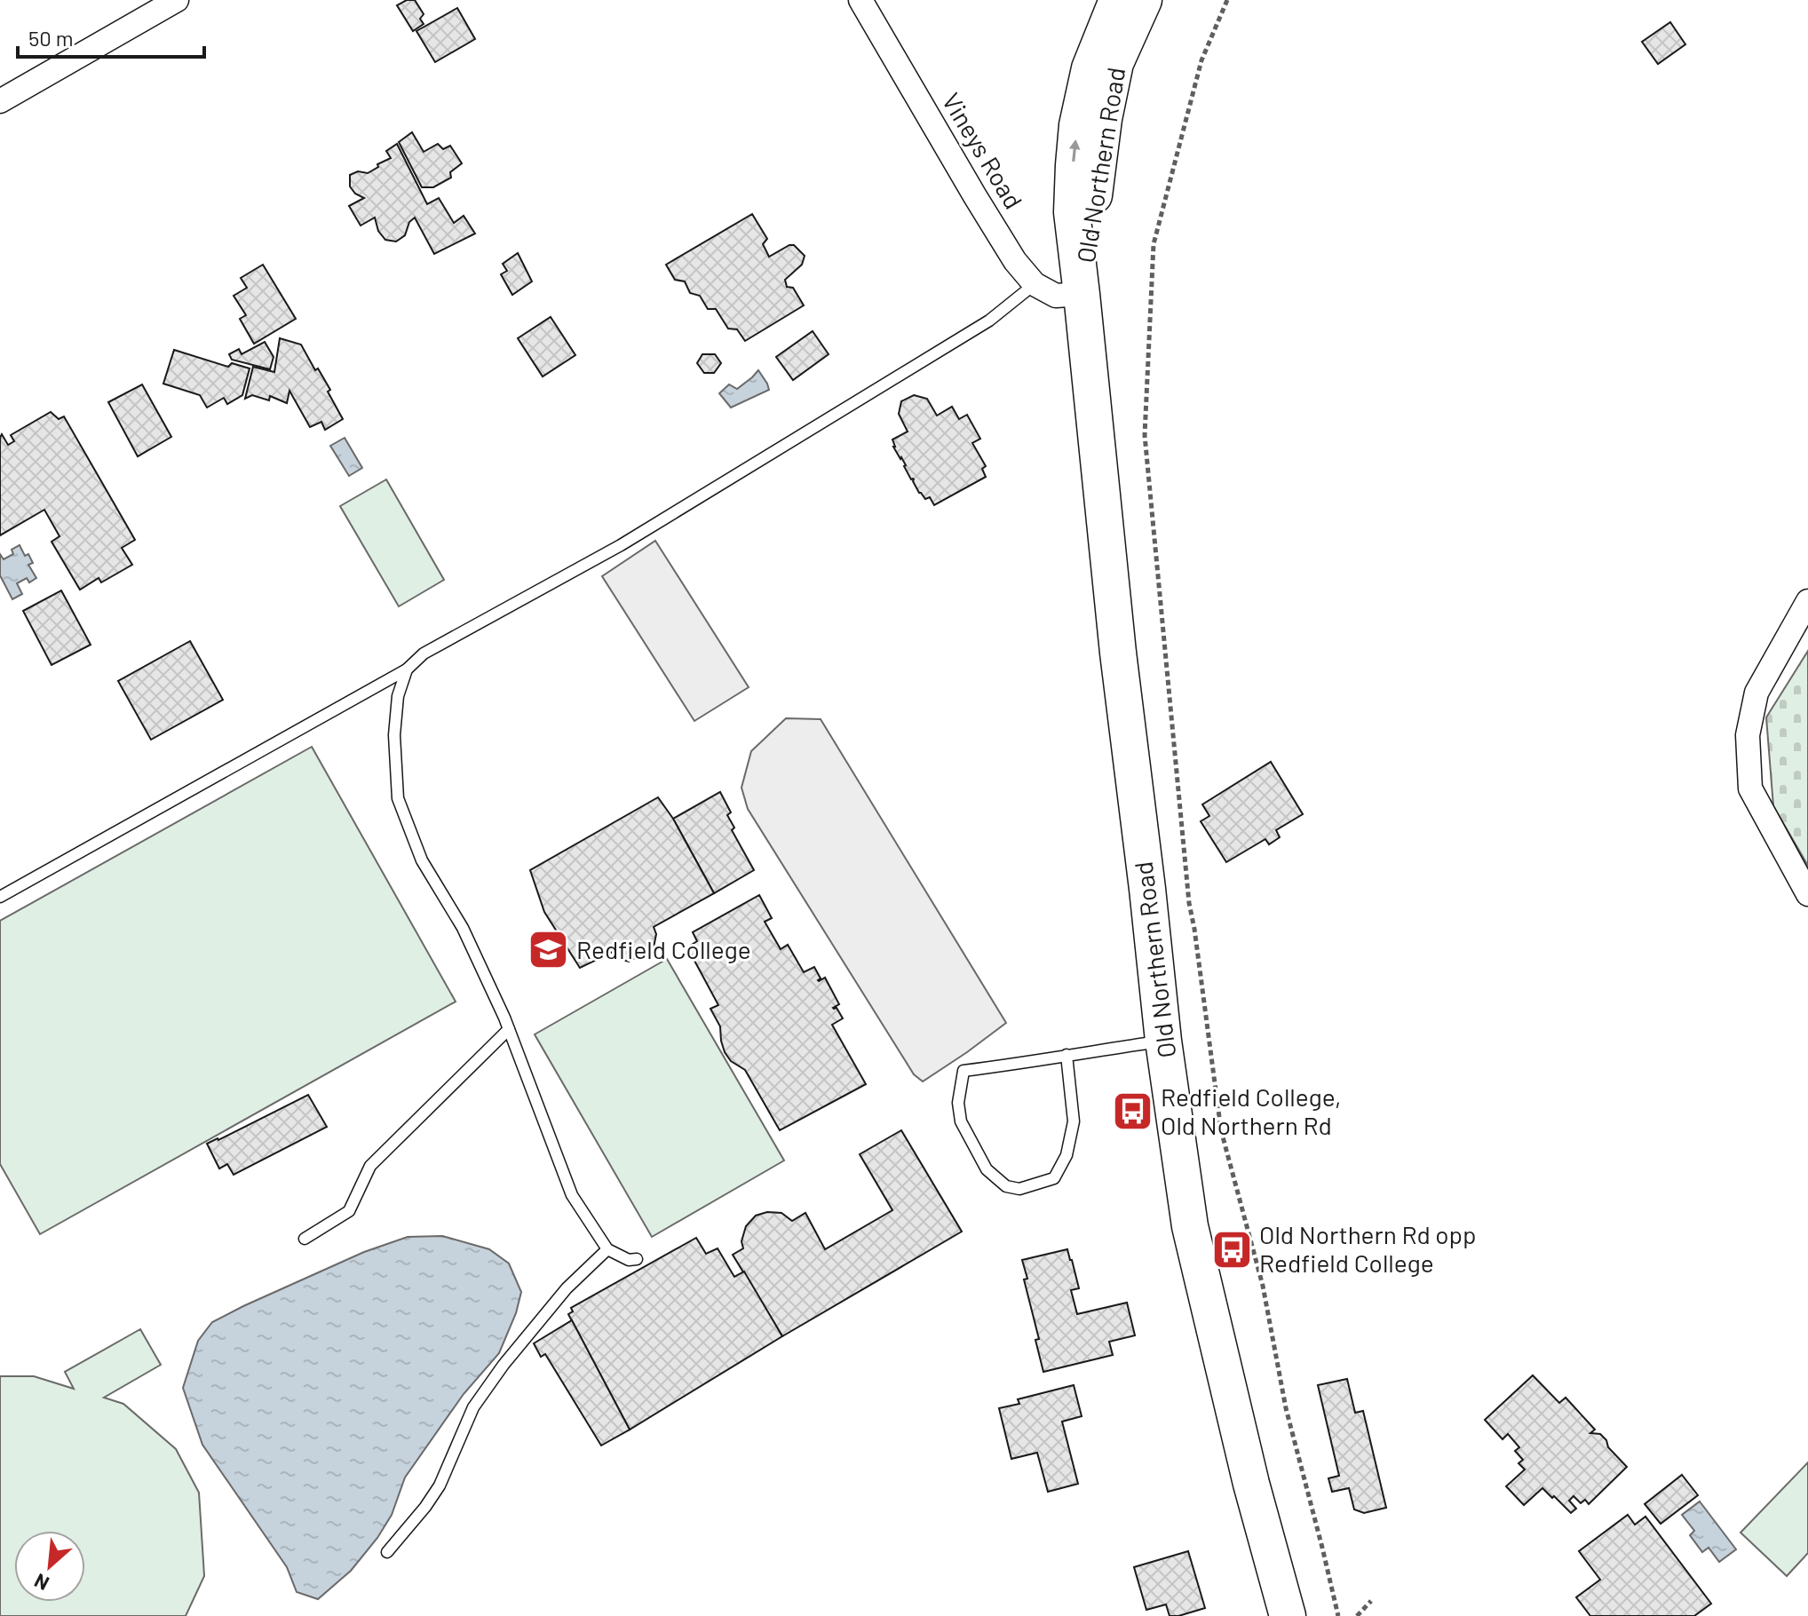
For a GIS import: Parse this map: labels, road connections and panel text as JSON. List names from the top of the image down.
{
  "streets": {
    "main road": ["Old Northern Road"],
    "street": ["Vineys Road"]
  },
  "places": {
    "school or university": ["Redfield College"],
    "bus stop": ["Redfield College, Old Northern Rd", "Old Northern Rd opp Redfield College"]
  },
  "scale_bar": "50 m",
  "north": "bottom left"
}
